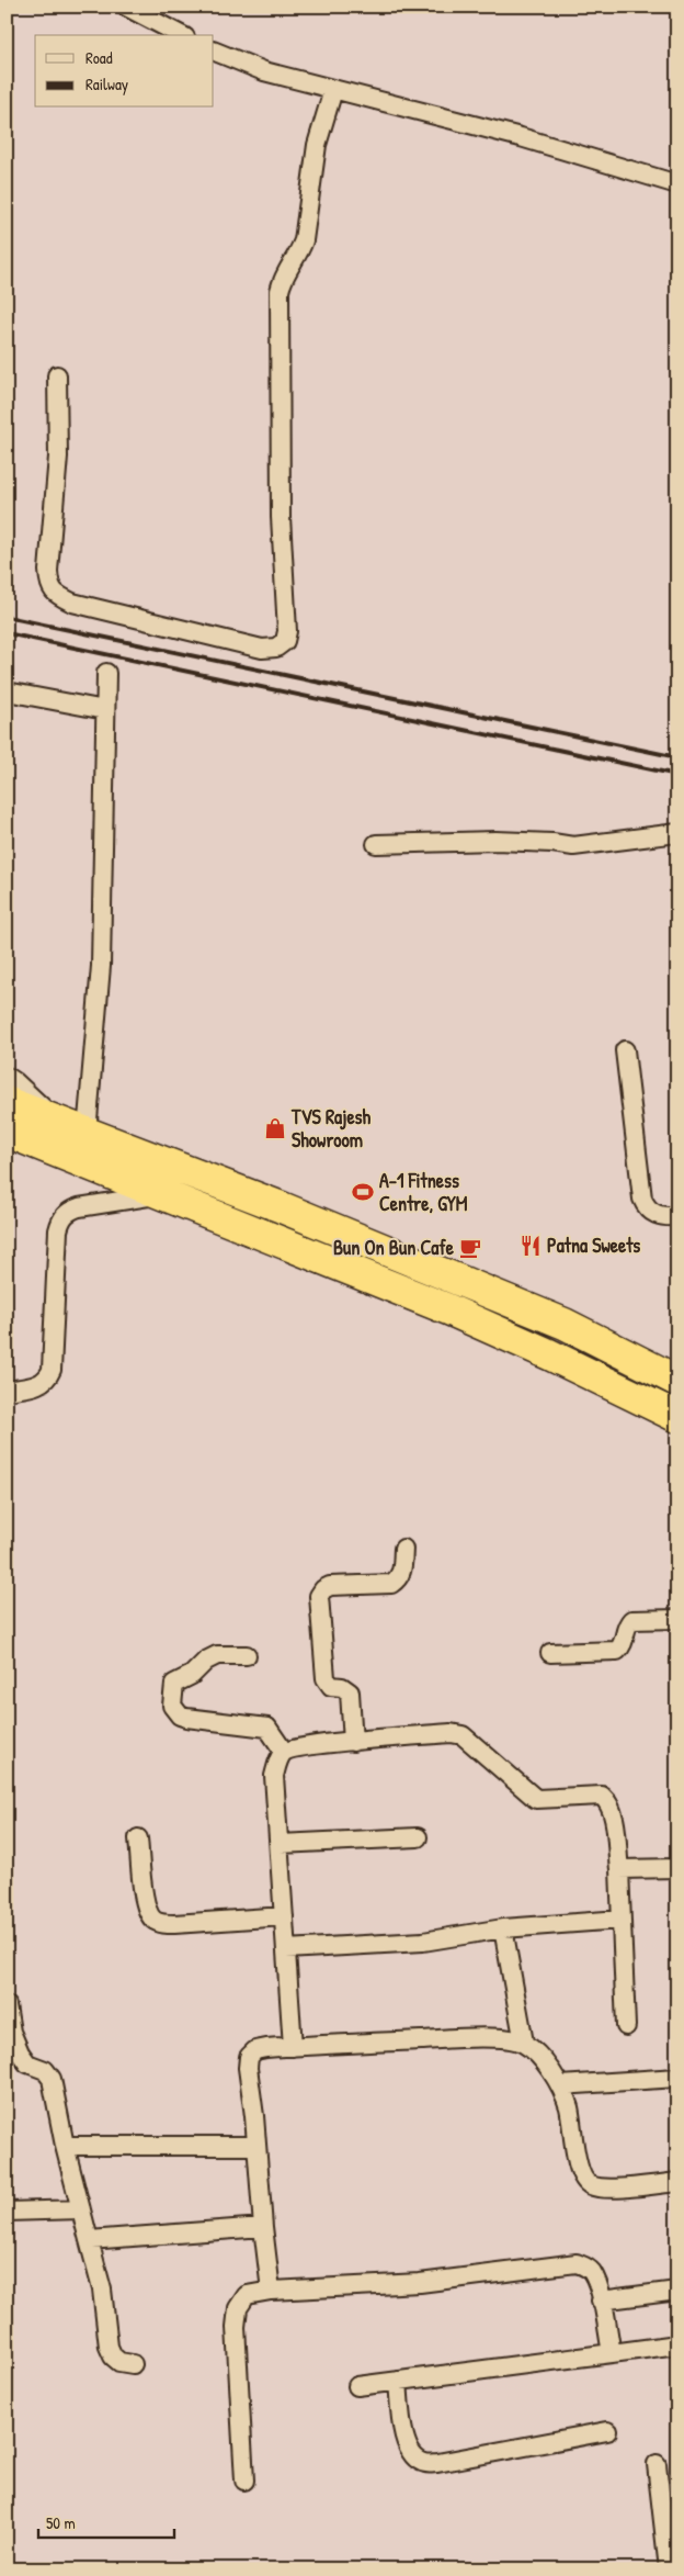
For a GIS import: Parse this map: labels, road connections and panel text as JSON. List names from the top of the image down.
{
  "places": {
    "shop": ["TVS Rajesh Showroom"],
    "sports": ["A-1 Fitness Centre, GYM"],
    "restaurant": ["Patna Sweets"],
    "cafe": ["Bun On Bun Cafe"]
  },
  "legend": ["Road", "Railway"],
  "scale_bar": "50 m"
}
